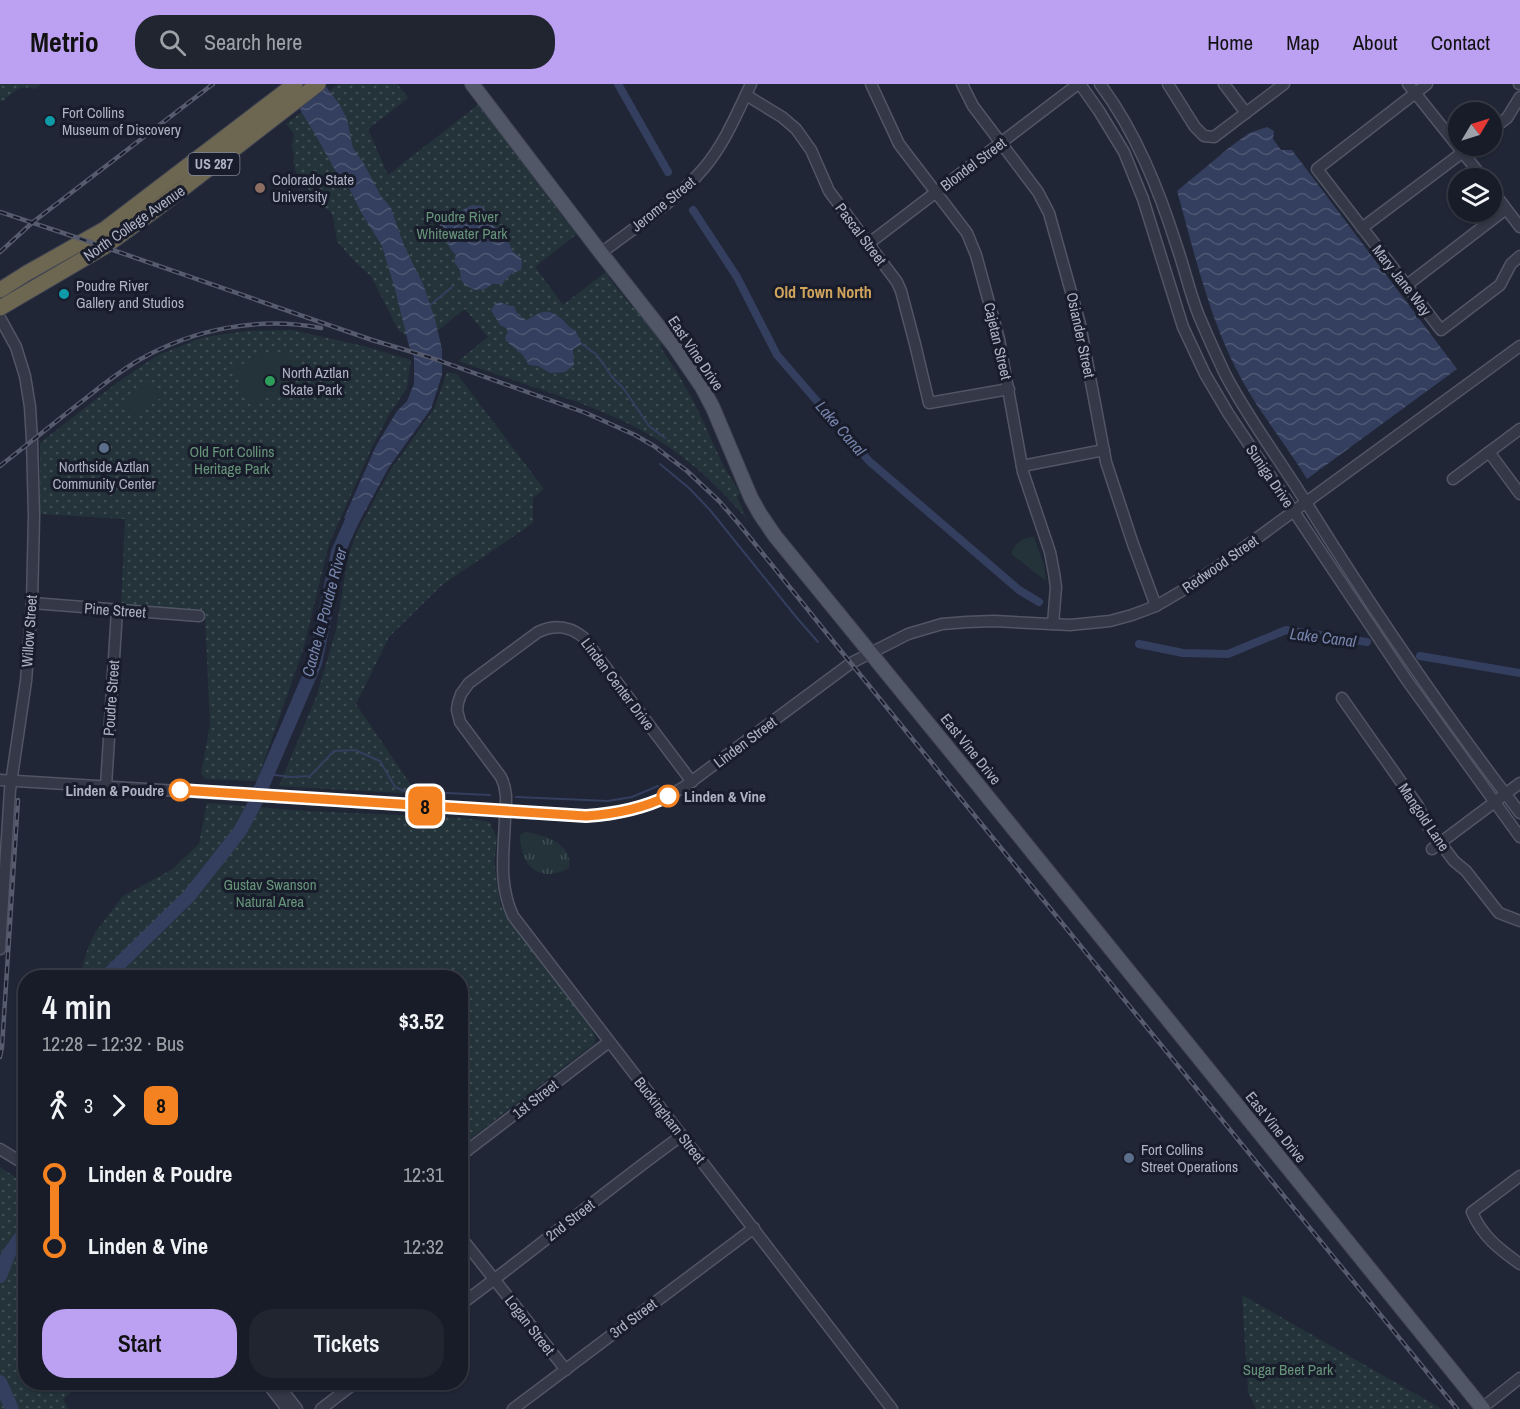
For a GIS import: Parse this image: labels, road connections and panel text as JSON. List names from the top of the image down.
{
  "streets": {
    "highway": ["US 287", "North College Avenue"],
    "main road": ["East Vine Drive"],
    "street": [
      "Blondel Street",
      "Jerome Street",
      "Pascal Street",
      "Mary Jane Way",
      "Osiander Street",
      "Cajetan Street",
      "Suniga Drive",
      "Redwood Street",
      "Pine Street",
      "Willow Street",
      "Linden Center Drive",
      "Poudre Street",
      "Linden Street",
      "Mangold Lane",
      "1st Street",
      "Buckingham Street",
      "2nd Street",
      "3rd Street",
      "Logan Street"
    ]
  },
  "crossings": [
    ["Blondel Street", "Pascal Street"],
    ["Blondel Street", "Osiander Street"],
    ["Blondel Street", "Cajetan Street"],
    ["Blondel Street", "Suniga Drive"],
    ["Jerome Street", "Pascal Street"],
    ["Jerome Street", "East Vine Drive"],
    ["Pascal Street", "Cajetan Street"],
    ["Osiander Street", "Redwood Street"],
    ["Cajetan Street", "Redwood Street"],
    ["East Vine Drive", "Redwood Street"],
    ["East Vine Drive", "Linden Street"],
    ["Suniga Drive", "Redwood Street"],
    ["Redwood Street", "Linden Street"],
    ["Pine Street", "Willow Street"],
    ["Pine Street", "Poudre Street"],
    ["Willow Street", "Linden Street"],
    ["Linden Center Drive", "Linden Street"],
    ["Linden Center Drive", "Buckingham Street"],
    ["Poudre Street", "Linden Street"],
    ["Linden Street", "Buckingham Street"],
    ["1st Street", "Buckingham Street"],
    ["Buckingham Street", "2nd Street"],
    ["Buckingham Street", "3rd Street"],
    ["2nd Street", "Logan Street"],
    ["3rd Street", "Logan Street"]
  ],
  "districts": ["Old Town North"],
  "water": ["Lake Canal", "Cache la Poudre River"],
  "parks": [
    "Poudre River Whitewater Park",
    "Old Fort Collins Heritage Park",
    "Gustav Swanson Natural Area",
    "Sugar Beet Park"
  ],
  "places": [
    "Fort Collins Museum of Discovery",
    "Colorado State University",
    "Poudre River Gallery and Studios",
    "North Aztlan Skate Park",
    "Northside Aztlan Community Center",
    "Linden & Poudre",
    "Linden & Vine",
    "Fort Collins Street Operations"
  ],
  "lines": ["bus line 8"],
  "north": "top right",
  "page": {
    "header": "Metrio",
    "search": "Search here",
    "nav": [
      "Home",
      "Map",
      "About",
      "Contact"
    ],
    "on_map": "8",
    "heading": ["4 min", "12:28 – 12:32 · Bus", "$3.52"],
    "legs": ["3", "8"],
    "list": [
      {
        "name": "Linden & Poudre",
        "value": "12:31"
      },
      {
        "name": "Linden & Vine",
        "value": "12:32"
      }
    ],
    "buttons": ["Start", "Tickets"]
  }
}
